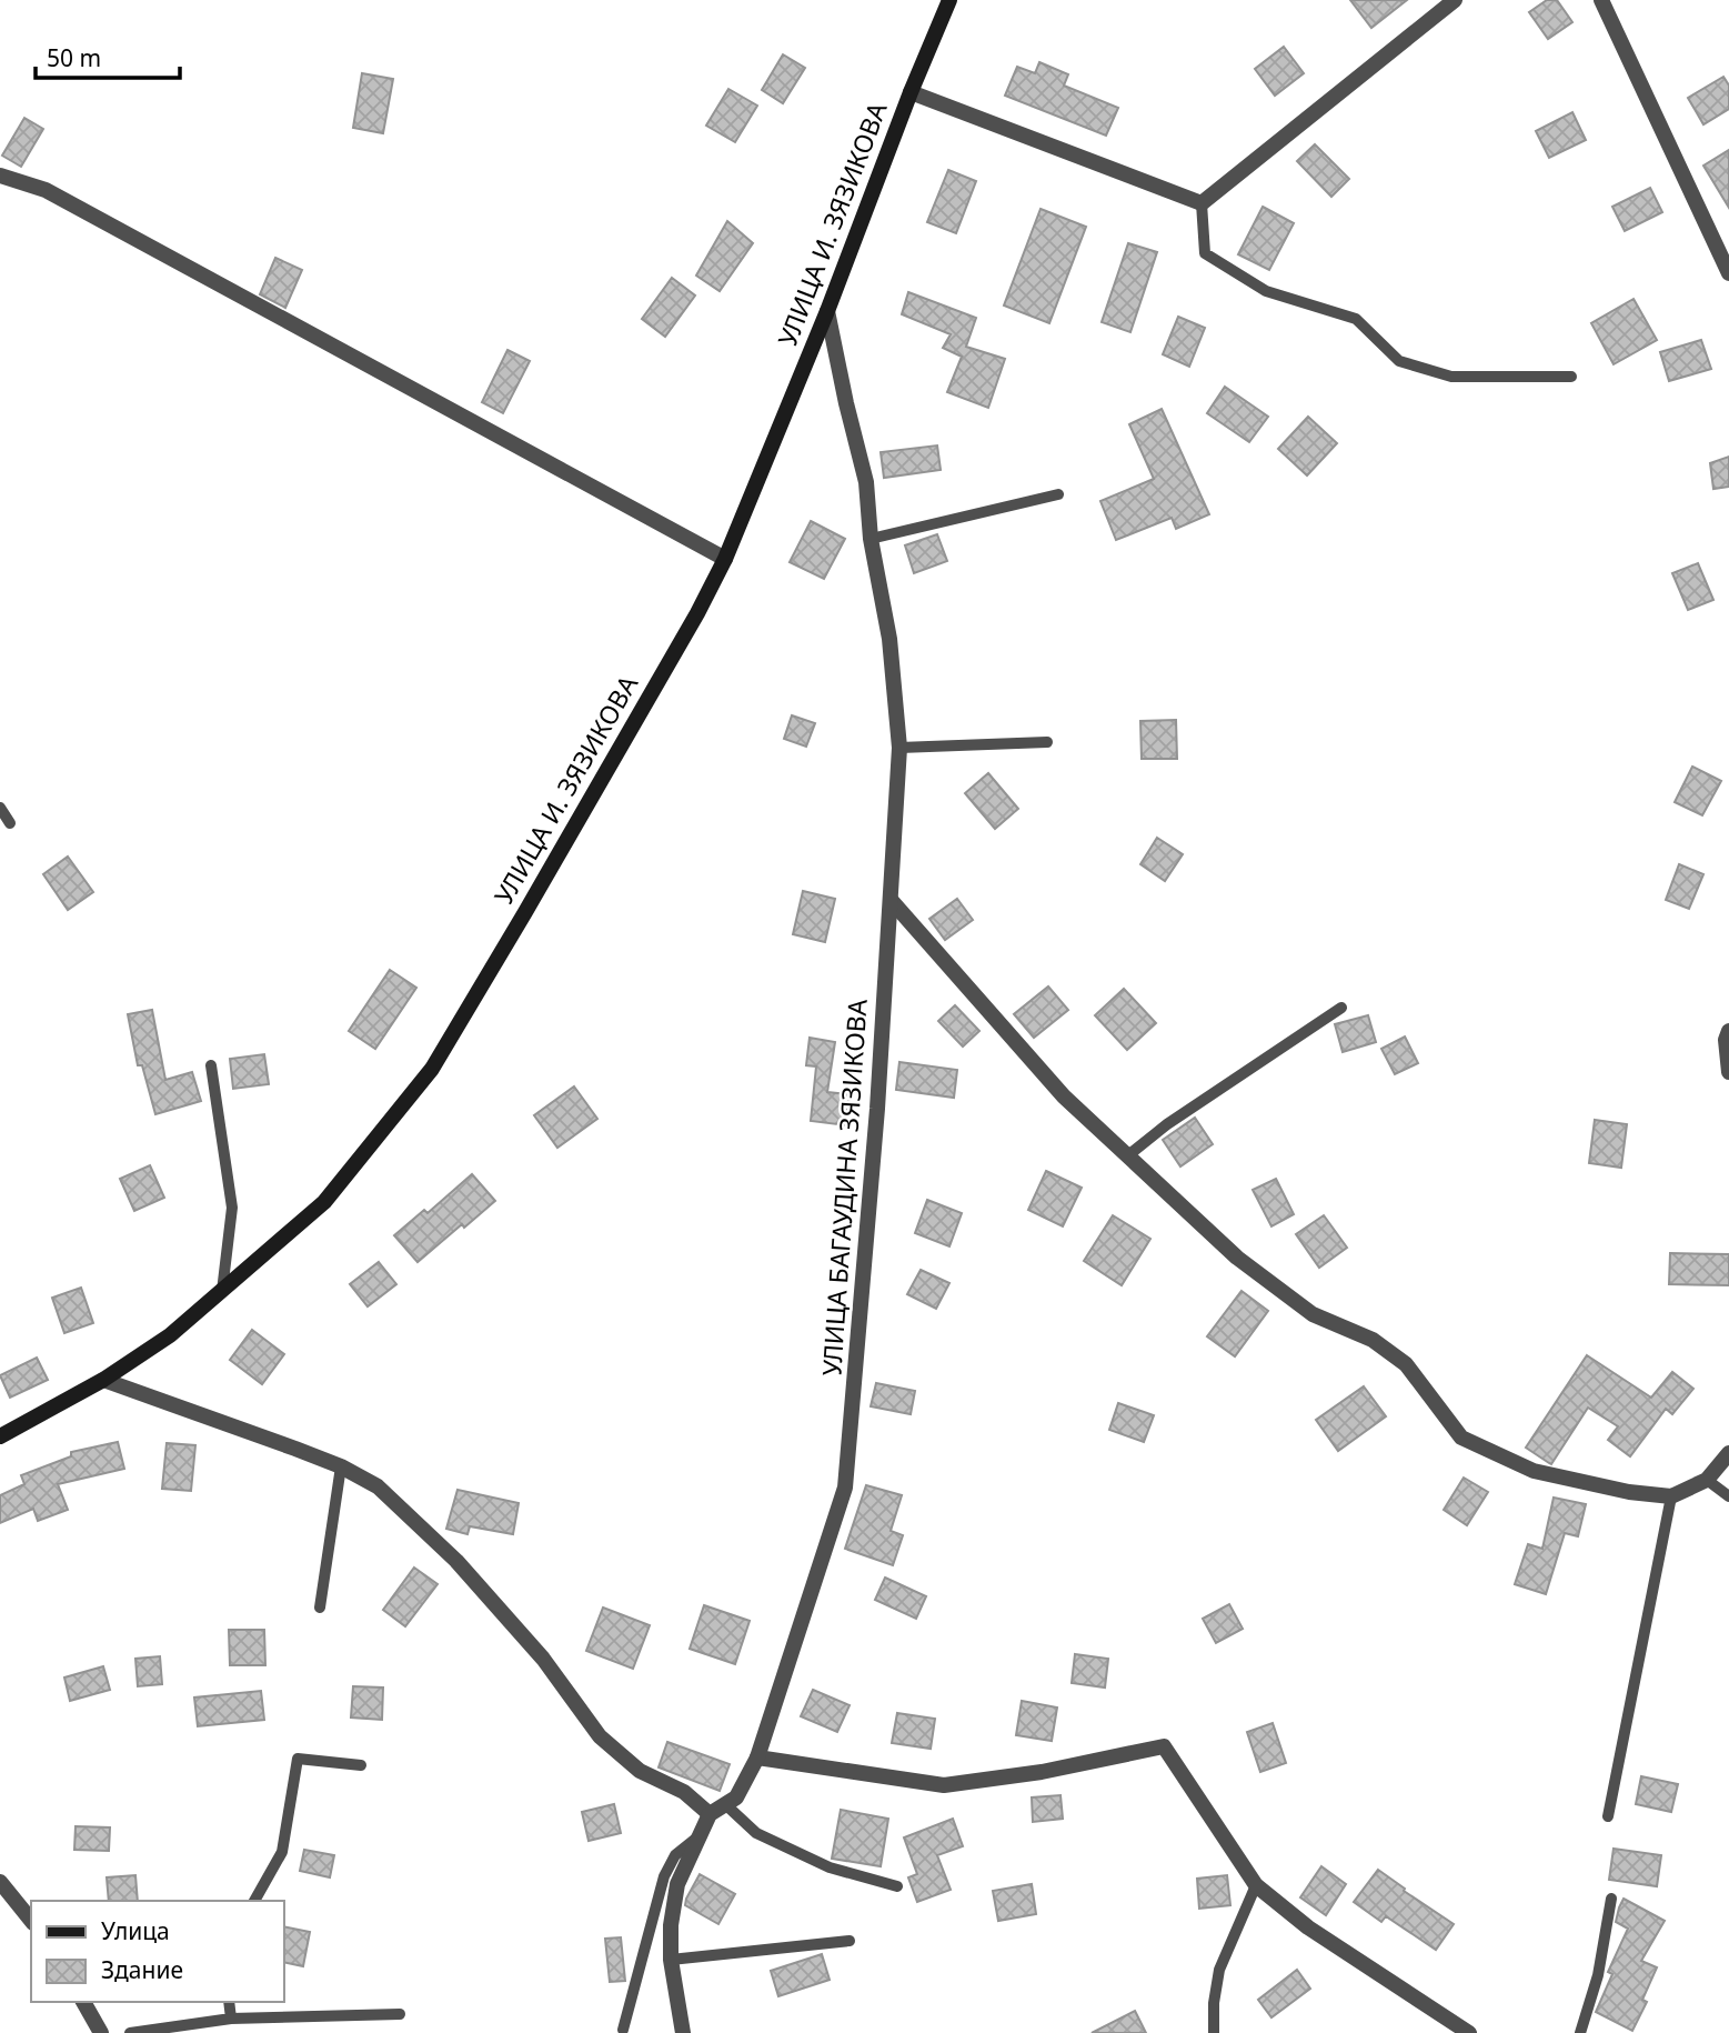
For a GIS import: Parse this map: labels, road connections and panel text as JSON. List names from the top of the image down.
{
  "streets": {
    "main road": ["УЛИЦА И. ЗЯЗИКОВА"],
    "street": ["УЛИЦА БАГАУДИНА ЗЯЗИКОВА"]
  },
  "crossings": [
    ["УЛИЦА И. ЗЯЗИКОВА", "УЛИЦА БАГАУДИНА ЗЯЗИКОВА"]
  ],
  "legend": ["Улица", "Здание"],
  "scale_bar": "50 m"
}
